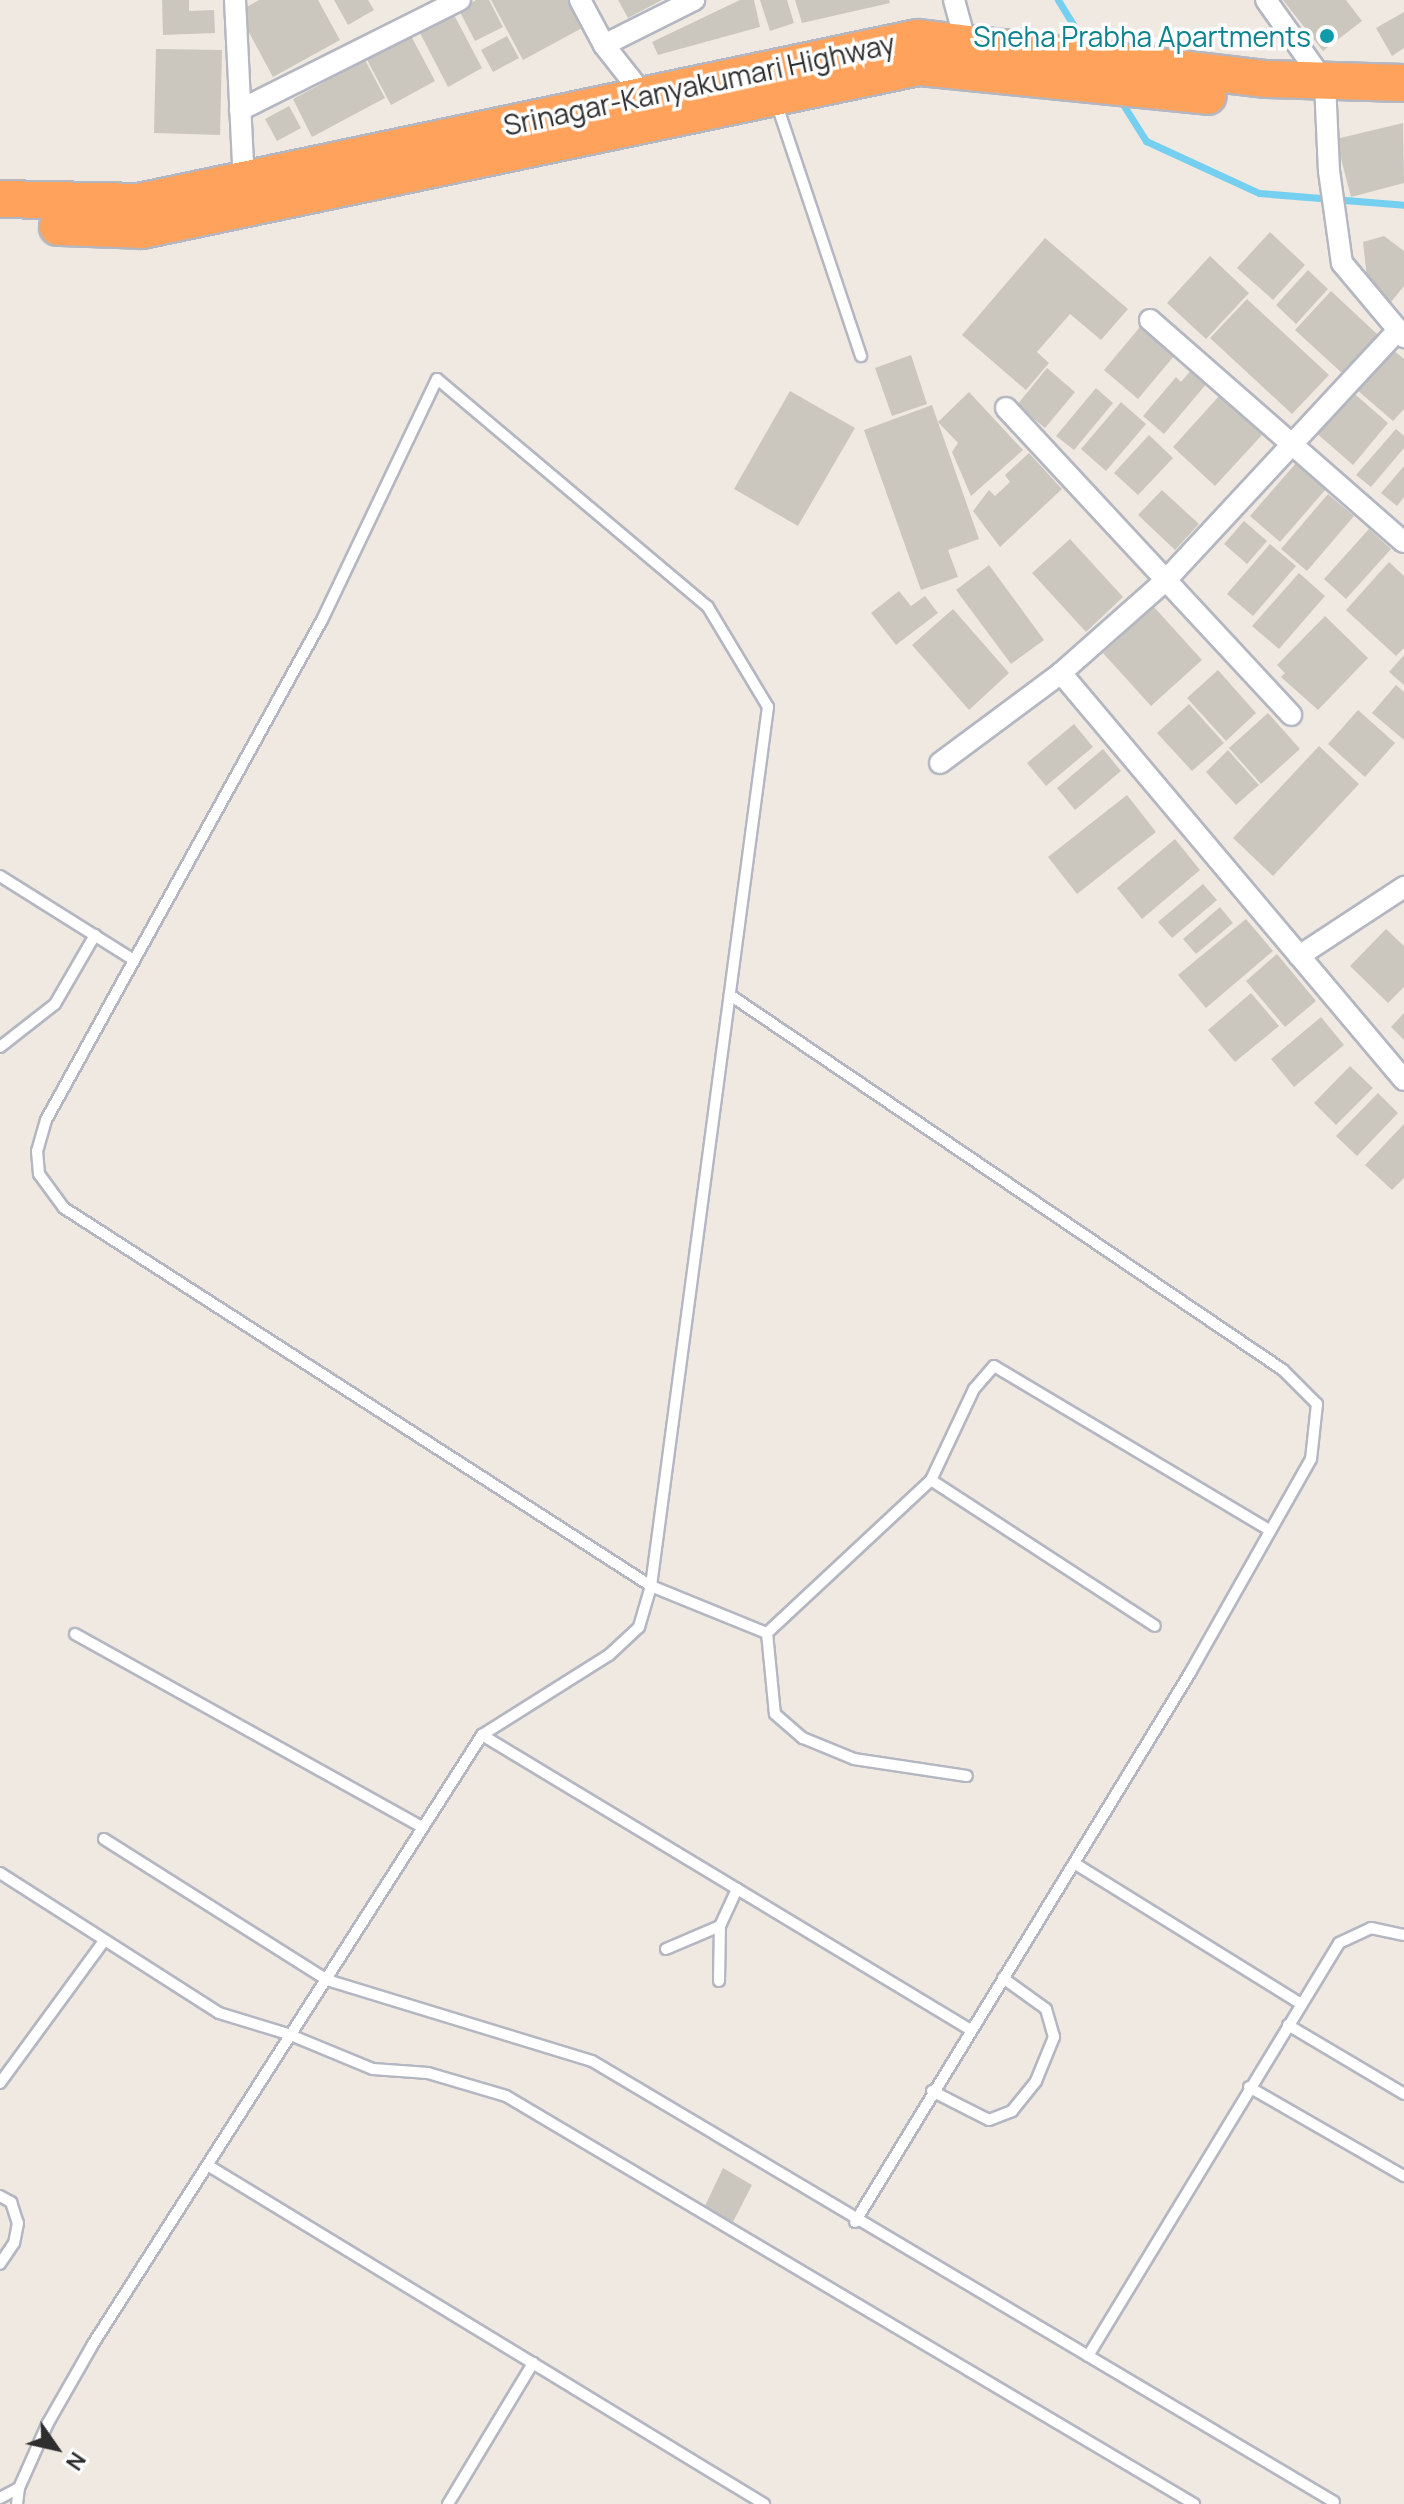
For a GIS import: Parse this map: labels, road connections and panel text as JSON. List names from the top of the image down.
{
  "streets": {
    "highway": ["Srinagar-Kanyakumari Highway"]
  },
  "places": ["Sneha Prabha Apartments"],
  "north": "bottom right"
}
